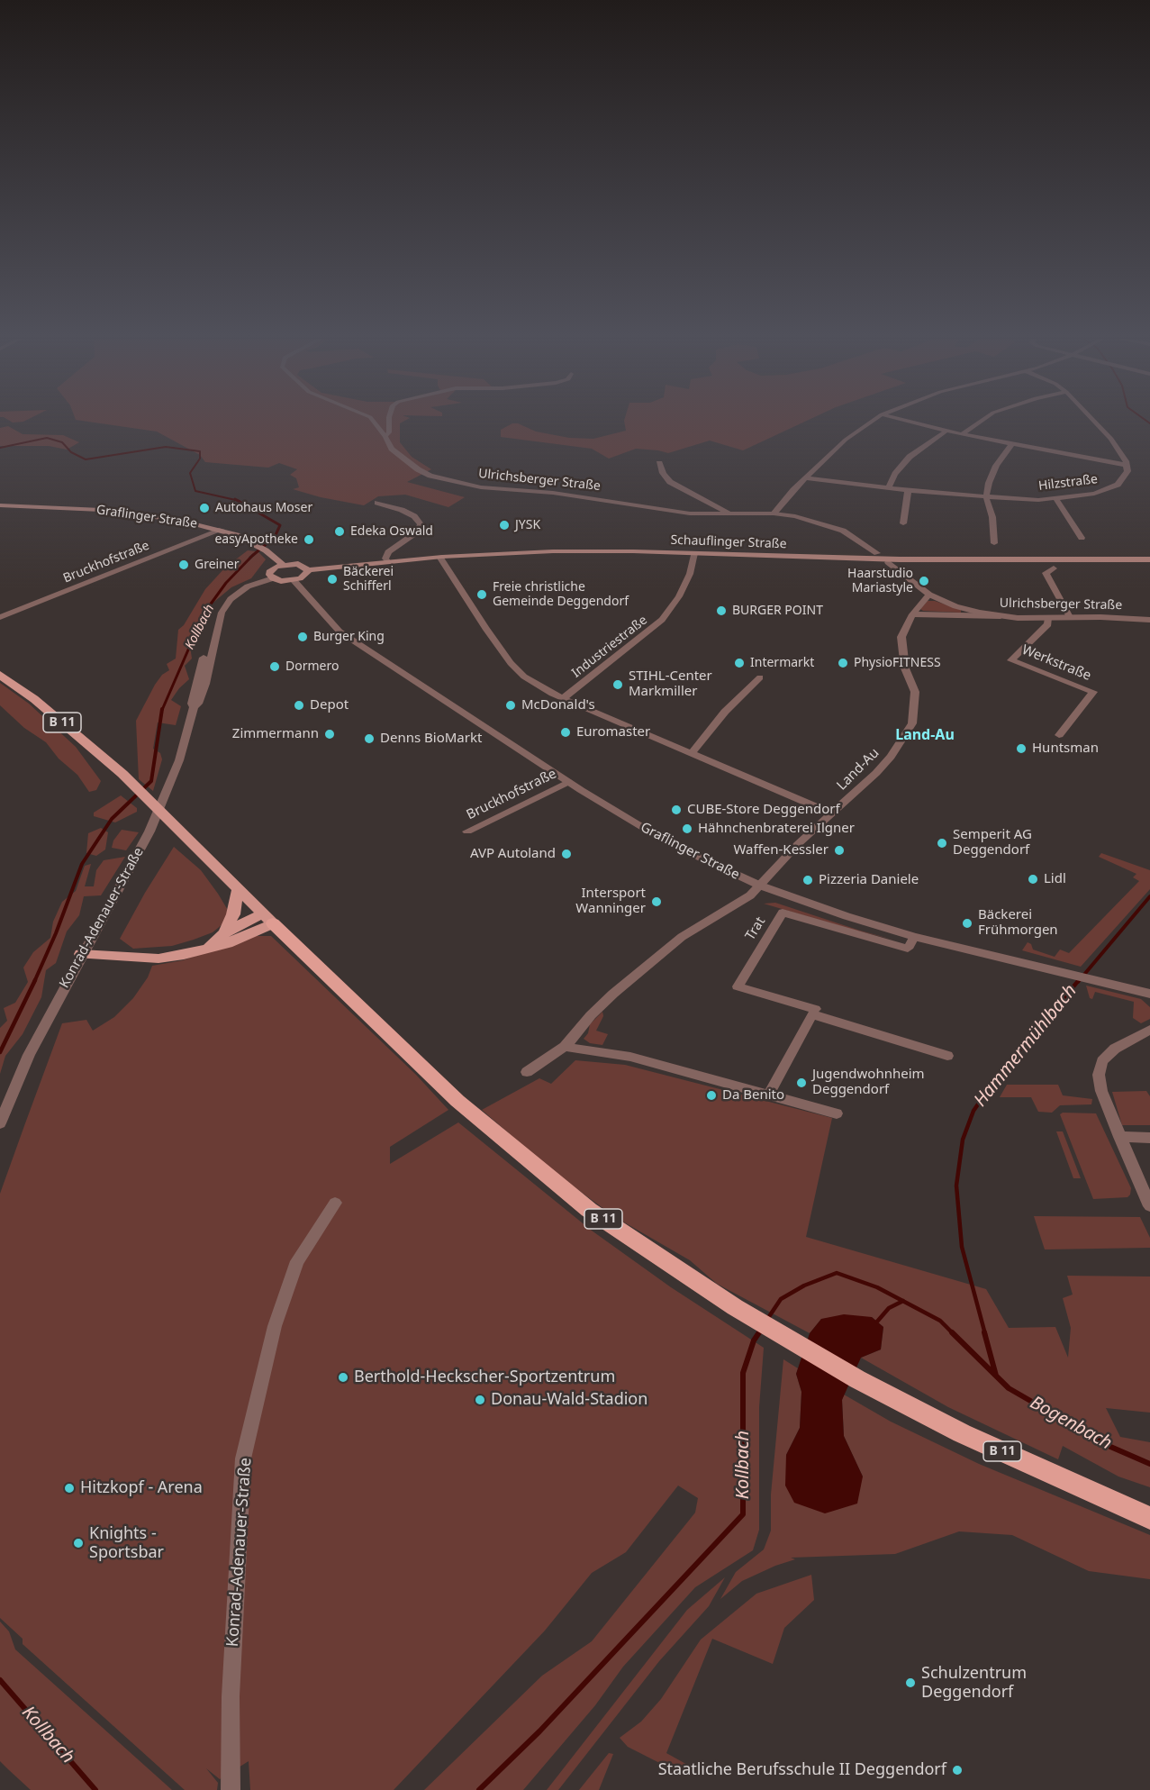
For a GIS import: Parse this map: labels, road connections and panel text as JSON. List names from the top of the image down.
{
  "streets": {
    "highway": ["B 11"],
    "main road": ["Graflinger Straße", "Schauflinger Straße"],
    "street": [
      "Ulrichsberger Straße",
      "Hilzstraße",
      "Bruckhofstraße",
      "Industriestraße",
      "Werkstraße",
      "Land-Au",
      "Konrad-Adenauer-Straße",
      "Trat"
    ]
  },
  "crossings": [
    ["Ulrichsberger Straße", "Werkstraße"],
    ["Ulrichsberger Straße", "Land-Au"],
    ["Graflinger Straße", "Bruckhofstraße"],
    ["Graflinger Straße", "Land-Au"],
    ["Graflinger Straße", "Trat"],
    ["Schauflinger Straße", "Industriestraße"],
    ["Land-Au", "Trat"]
  ],
  "districts": ["Land-Au"],
  "water": ["Kollbach", "Hammermühlbach", "Bogenbach"],
  "places": [
    "Autohaus Moser",
    "JYSK",
    "Edeka Oswald",
    "easyApotheke",
    "Greiner",
    "Bäckerei Schifferl",
    "Haarstudio Mariastyle",
    "Freie christliche Gemeinde Deggendorf",
    "BURGER POINT",
    "Burger King",
    "Intermarkt",
    "PhysioFITNESS",
    "Dormero",
    "STIHL-Center Markmiller",
    "Depot",
    "McDonald's",
    "Euromaster",
    "Zimmermann",
    "Denns BioMarkt",
    "Huntsman",
    "CUBE-Store Deggendorf",
    "Hähnchenbraterei Ilgner",
    "Semperit AG Deggendorf",
    "Waffen-Kessler",
    "AVP Autoland",
    "Lidl",
    "Pizzeria Daniele",
    "Intersport Wanninger",
    "Bäckerei Frühmorgen",
    "Jugendwohnheim Deggendorf",
    "Da Benito",
    "Berthold-Heckscher-Sportzentrum",
    "Donau-Wald-Stadion",
    "Hitzkopf - Arena",
    "Knights - Sportsbar",
    "Schulzentrum Deggendorf",
    "Staatliche Berufsschule II Deggendorf"
  ]
}
